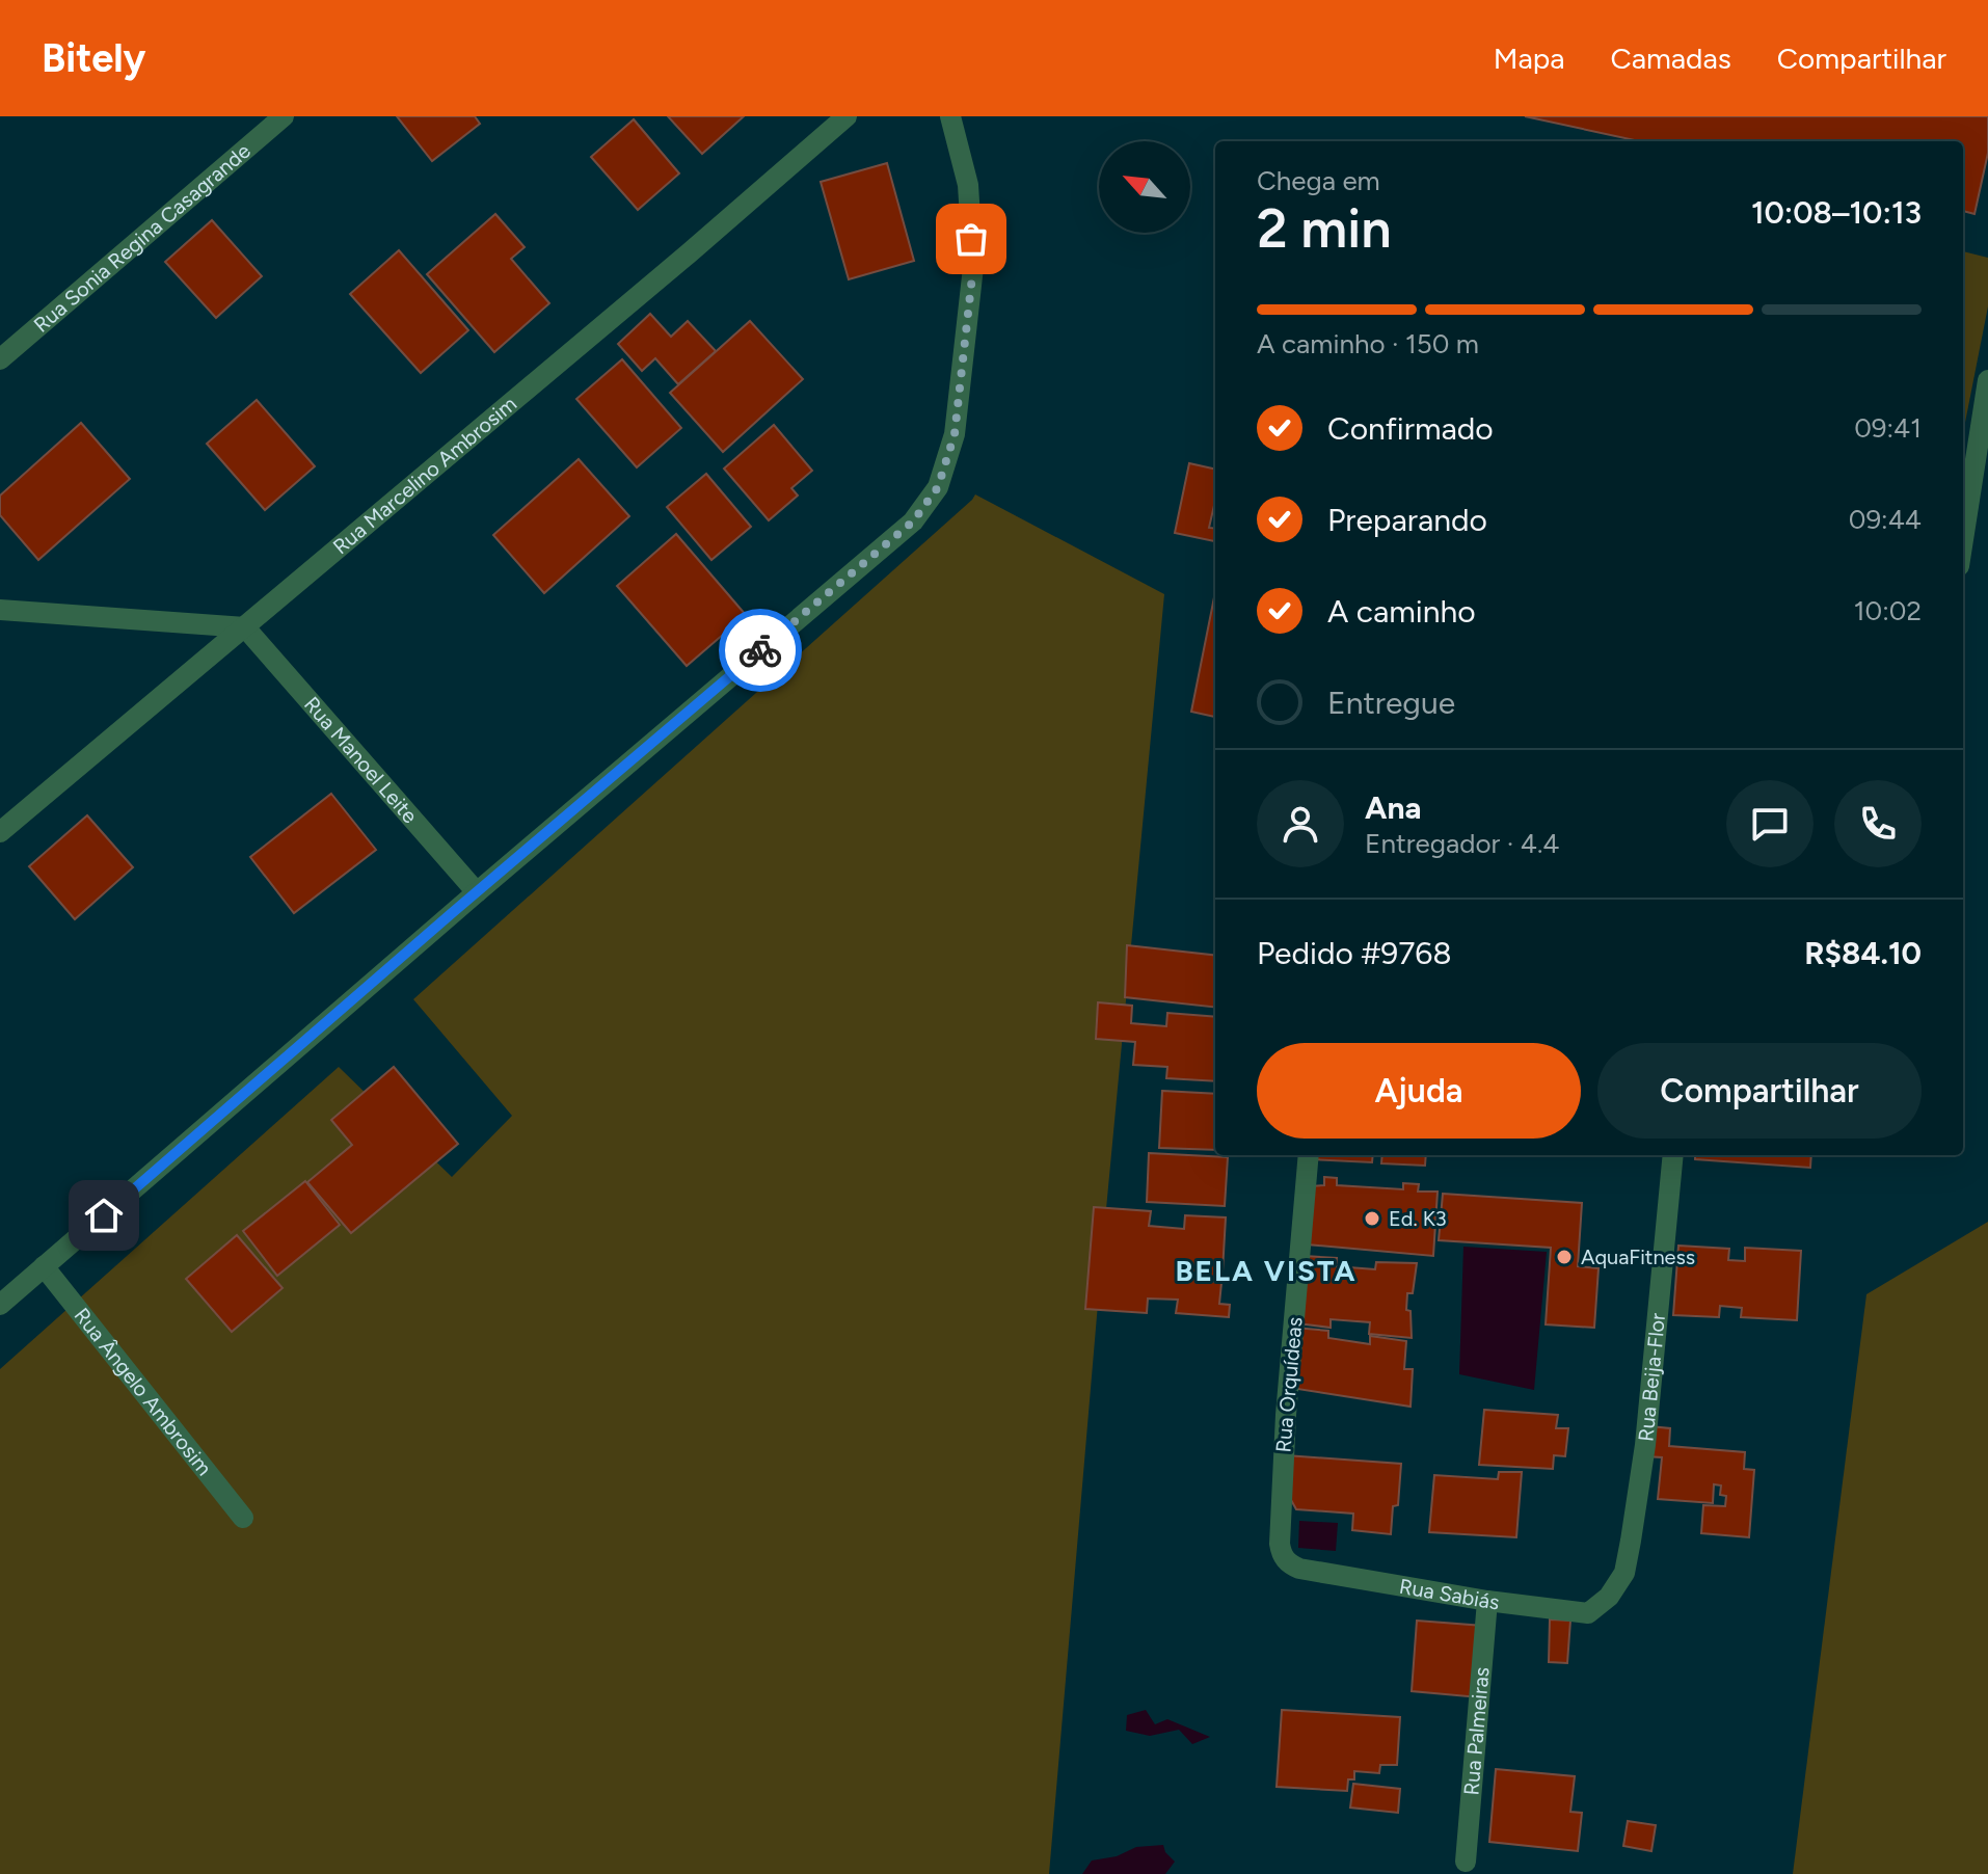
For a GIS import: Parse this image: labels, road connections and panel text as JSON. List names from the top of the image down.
{
  "streets": {
    "street": [
      "Rua Sonia Regina Casagrande",
      "Rua Marcelino Ambrosim",
      "Rua Manoel Leite",
      "Rua Beija-Flor",
      "Rua Orquídeas",
      "Rua Ângelo Ambrosim",
      "Rua Sabiás",
      "Rua Palmeiras"
    ]
  },
  "crossings": [
    ["Rua Marcelino Ambrosim", "Rua Manoel Leite"],
    ["Rua Beija-Flor", "Rua Sabiás"],
    ["Rua Orquídeas", "Rua Sabiás"],
    ["Rua Sabiás", "Rua Palmeiras"]
  ],
  "districts": ["BELA VISTA"],
  "places": ["Ed. K3", "AquaFitness"],
  "north": "top left",
  "page": {
    "header": "Bitely",
    "nav": ["Mapa", "Camadas", "Compartilhar"],
    "heading": ["2 min", "Chega em", "10:08–10:13"],
    "panel": [
      "Ana",
      "Entregador · 4.4",
      "Pedido #9768",
      "R$84.10"
    ],
    "bar": "A caminho · 150 m",
    "list": [
      ["Confirmado", "09:41"],
      ["Preparando", "09:44"],
      ["A caminho", "10:02"],
      "Entregue"
    ],
    "buttons": ["Ajuda", "Compartilhar"]
  }
}
